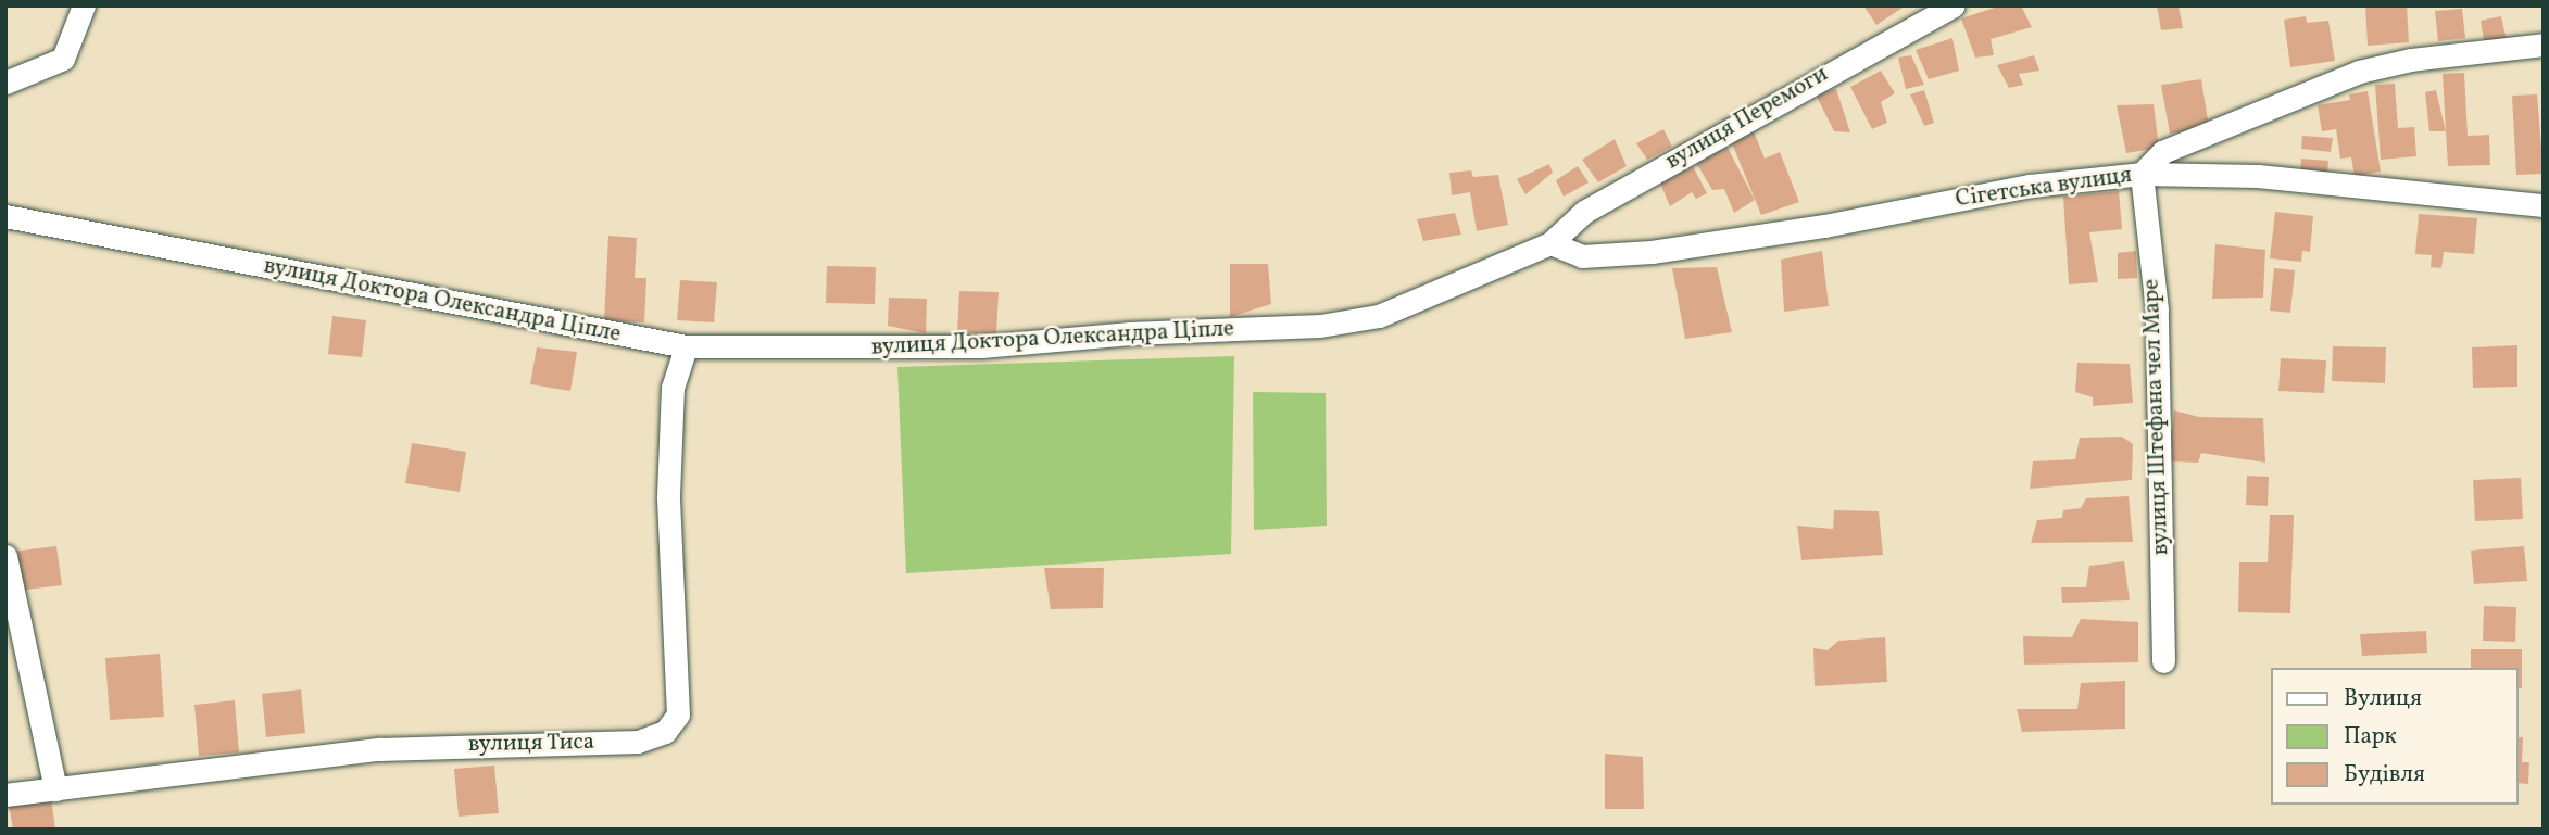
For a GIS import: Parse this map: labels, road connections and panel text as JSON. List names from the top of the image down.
{
  "streets": {
    "street": [
      "вулиця Перемоги",
      "Сігетська вулиця",
      "вулиця Доктора Олександра Ціпле",
      "вулиця Штефана чел Маре",
      "вулиця Тиса"
    ]
  },
  "crossings": [
    ["вулиця Перемоги", "Сігетська вулиця"],
    ["вулиця Перемоги", "вулиця Доктора Олександра Ціпле"],
    ["Сігетська вулиця", "вулиця Доктора Олександра Ціпле"],
    ["Сігетська вулиця", "вулиця Штефана чел Маре"],
    ["вулиця Доктора Олександра Ціпле", "вулиця Тиса"]
  ],
  "legend": ["Вулиця", "Парк", "Будівля"]
}
